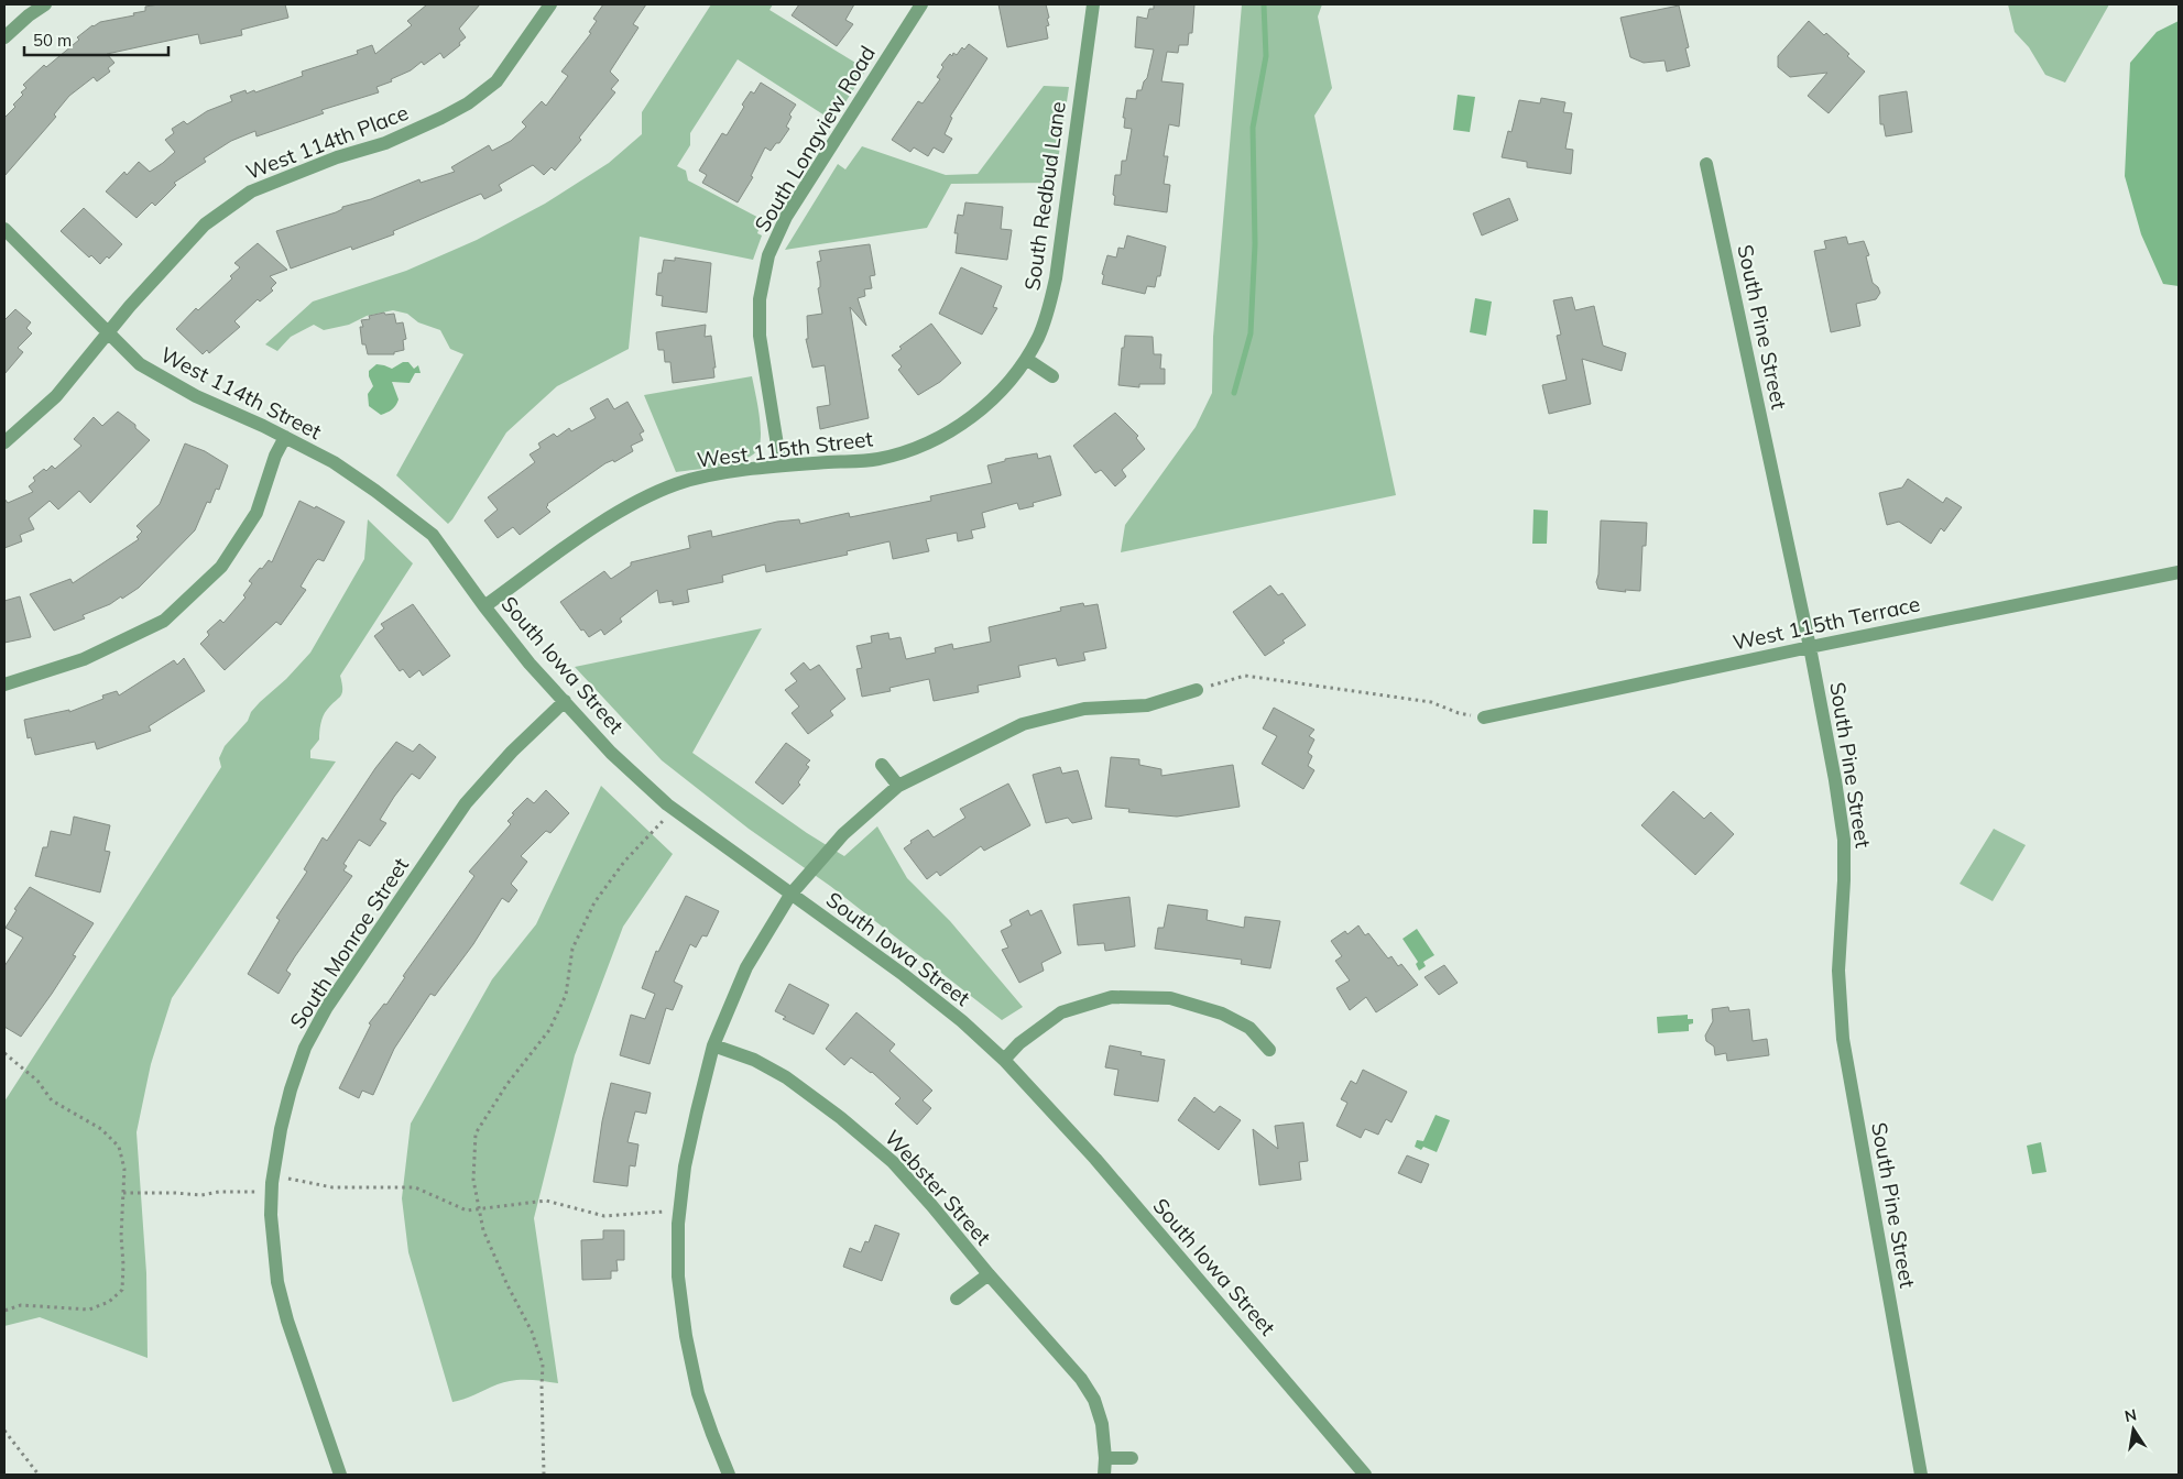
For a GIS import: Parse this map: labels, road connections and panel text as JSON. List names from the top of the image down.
{
  "streets": {
    "street": [
      "South Longview Road",
      "West 114th Place",
      "South Redbud Lane",
      "South Pine Street",
      "West 114th Street",
      "West 115th Street",
      "West 115th Terrace",
      "South Iowa Street",
      "South Monroe Street",
      "Webster Street"
    ]
  },
  "crossings": [
    ["South Longview Road", "West 115th Street"],
    ["West 114th Place", "West 114th Street"],
    ["South Redbud Lane", "West 115th Street"],
    ["South Pine Street", "West 115th Terrace"],
    ["West 114th Street", "South Iowa Street"],
    ["West 115th Street", "South Iowa Street"],
    ["South Iowa Street", "South Monroe Street"]
  ],
  "scale_bar": "50 m",
  "north": "top"
}
